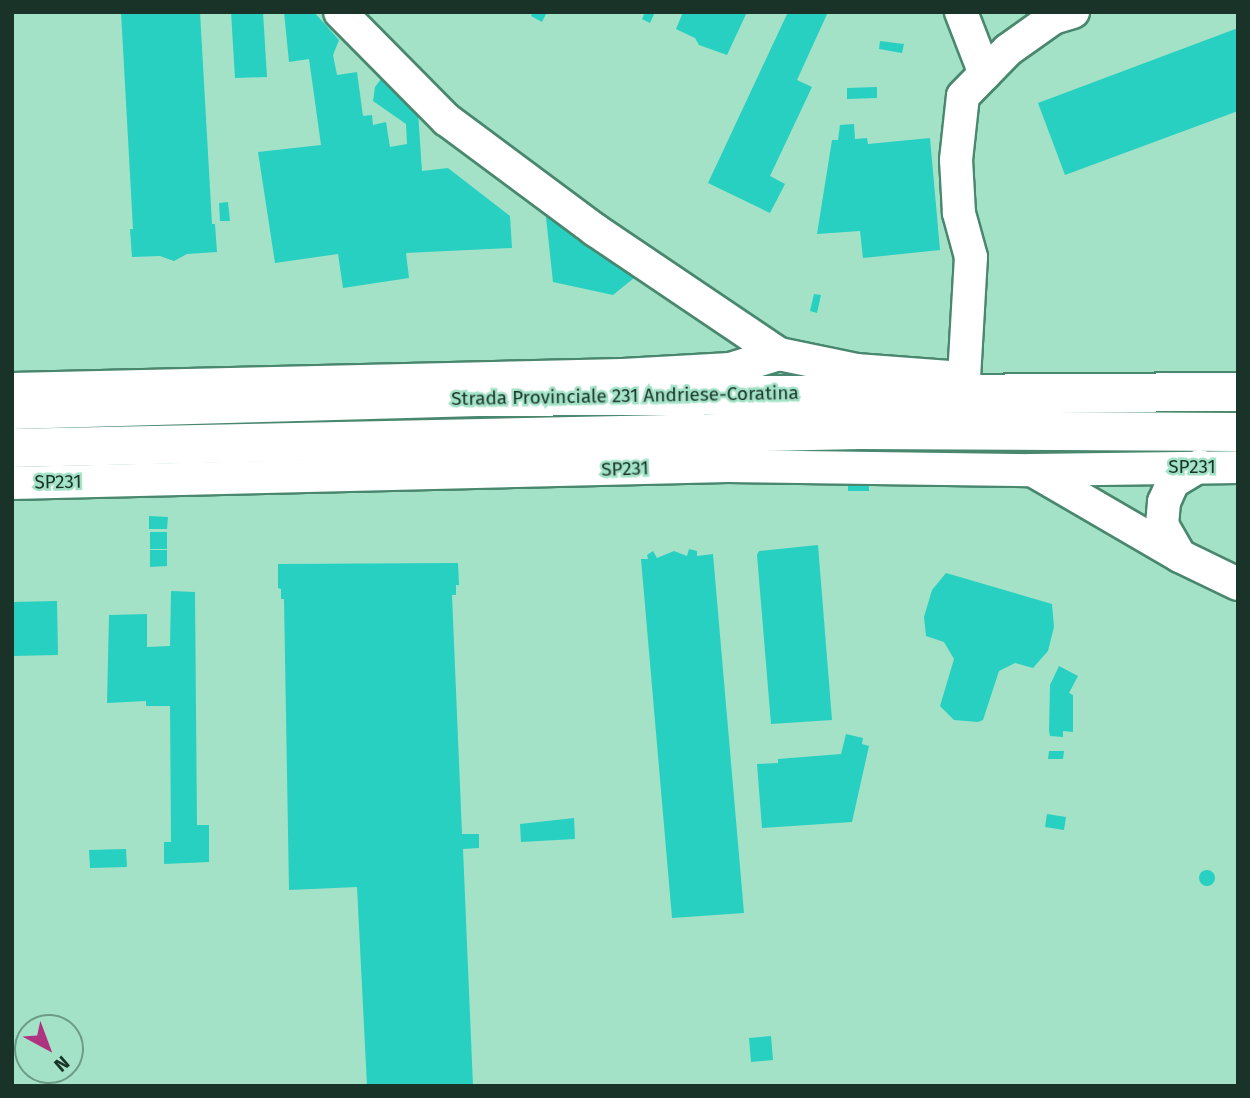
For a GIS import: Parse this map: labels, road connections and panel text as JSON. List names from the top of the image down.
{
  "streets": {
    "highway": ["Strada Provinciale 231 Andriese-Coratina", "SP231"]
  },
  "north": "bottom right"
}
